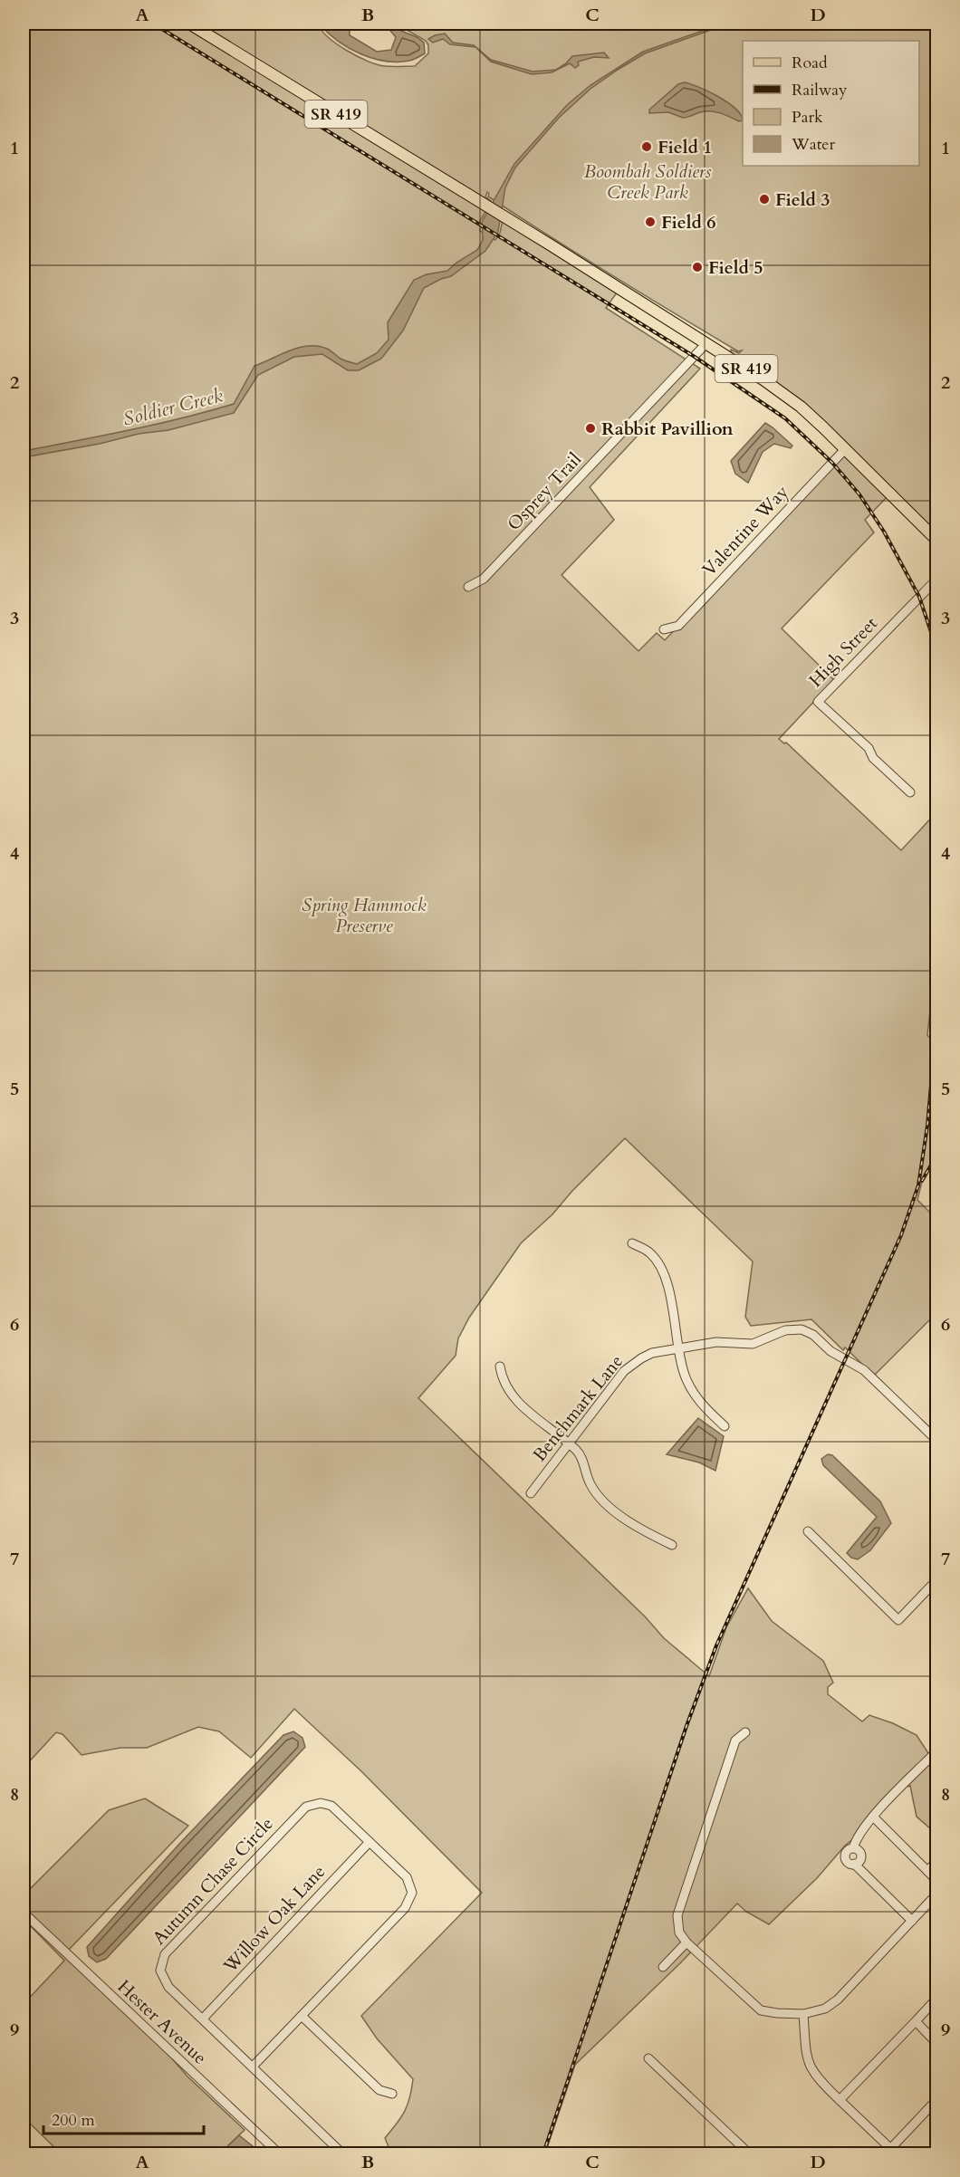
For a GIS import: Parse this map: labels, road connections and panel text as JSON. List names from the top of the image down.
{
  "streets": {
    "main road": ["SR 419"],
    "street": [
      "Osprey Trail",
      "Valentine Way",
      "High Street",
      "Benchmark Lane",
      "Autumn Chase Circle",
      "Willow Oak Lane",
      "Hester Avenue"
    ]
  },
  "crossings": [
    ["SR 419", "Osprey Trail"],
    ["SR 419", "Valentine Way"],
    ["Autumn Chase Circle", "Willow Oak Lane"]
  ],
  "water": ["Soldier Creek"],
  "parks": ["Boombah Soldiers Creek Park", "Spring Hammock Preserve"],
  "places": [
    "Field 1",
    "Field 3",
    "Field 6",
    "Field 5",
    "Rabbit Pavillion"
  ],
  "legend": [
    "Road",
    "Railway",
    "Park",
    "Water"
  ],
  "scale_bar": "200 m",
  "grid": {
    "columns": [
      "A",
      "B",
      "C",
      "D"
    ],
    "rows": [
      "1",
      "2",
      "3",
      "4",
      "5",
      "6",
      "7",
      "8",
      "9"
    ]
  }
}
